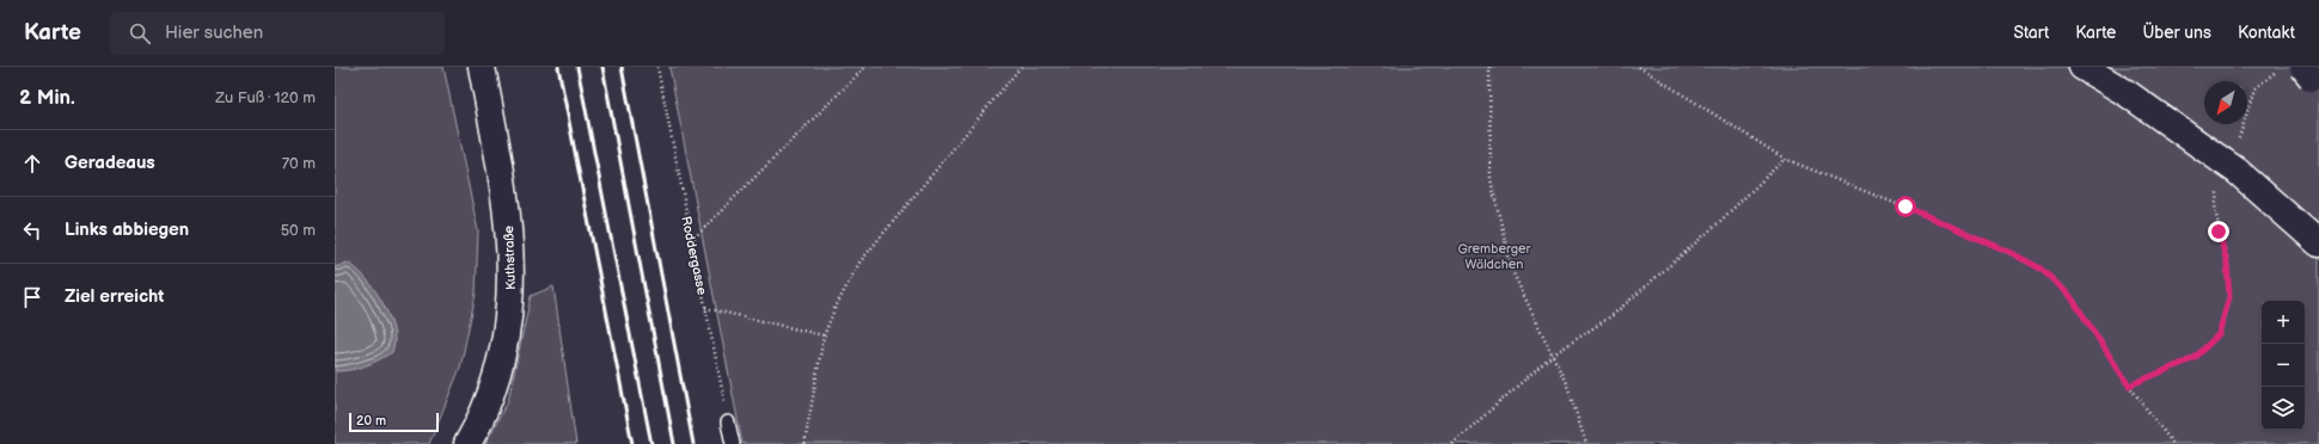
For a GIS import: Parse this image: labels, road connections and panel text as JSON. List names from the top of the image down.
{
  "streets": {
    "main road": ["Kuthstraße"],
    "path": ["Roddergasse"]
  },
  "parks": ["Gremberger Wäldchen"],
  "scale_bar": "20 m",
  "north": "bottom left",
  "page": {
    "header": "Karte",
    "search": "Hier suchen",
    "nav": [
      "Start",
      "Karte",
      "Über uns",
      "Kontakt"
    ],
    "heading": ["2 Min.", "Zu Fuß · 120 m"],
    "list": [
      ["Geradeaus", "70 m"],
      ["Links abbiegen", "50 m"],
      "Ziel erreicht"
    ],
    "map_buttons": ["+", "−"],
    "scale": "20 m"
  }
}
